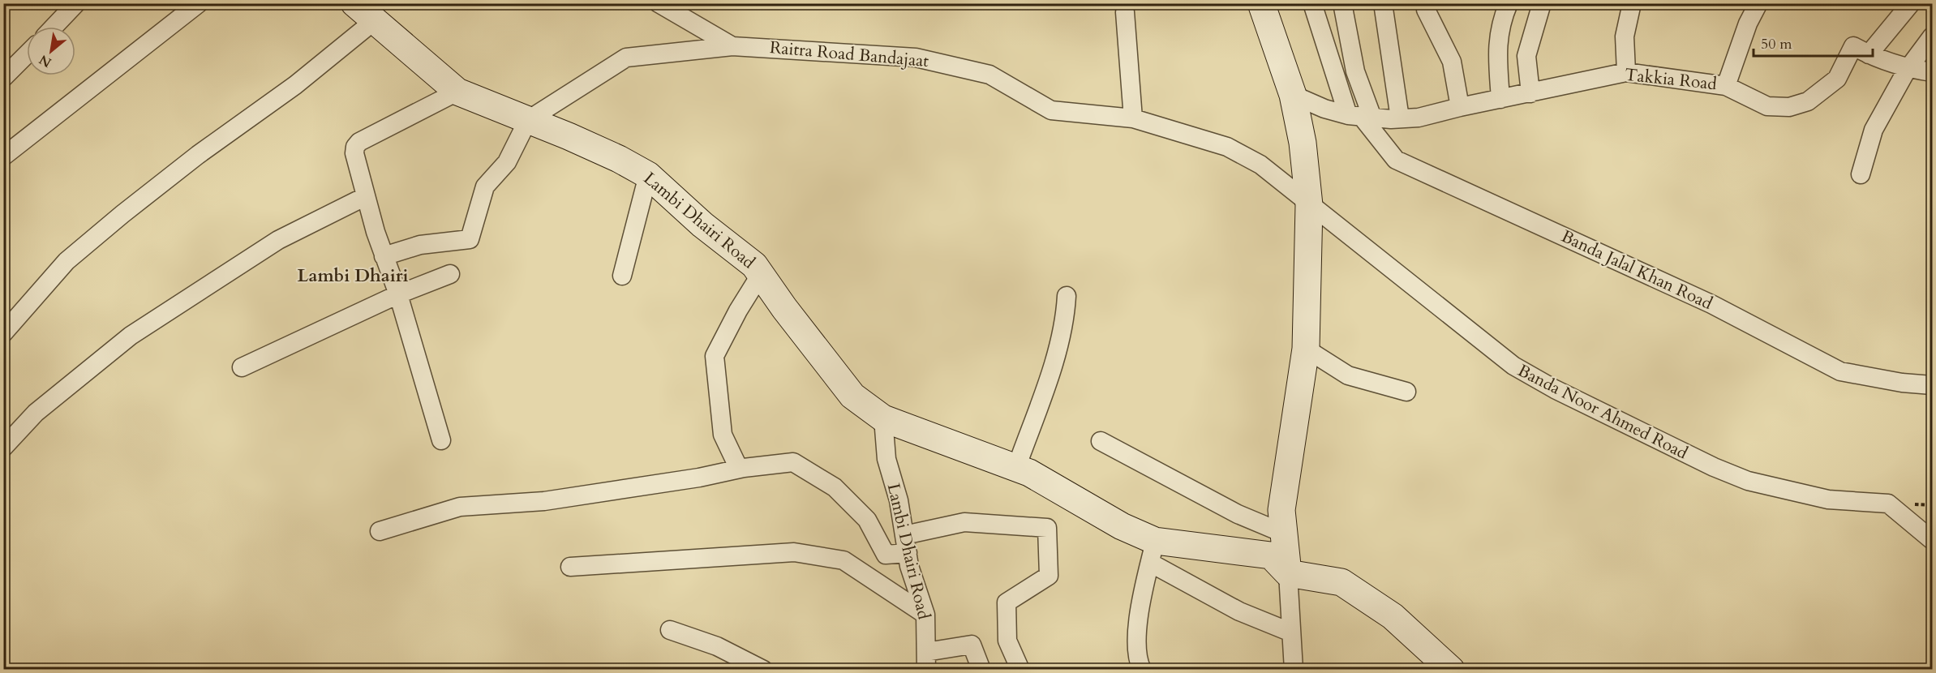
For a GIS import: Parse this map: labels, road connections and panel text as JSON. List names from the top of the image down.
{
  "streets": {
    "street": [
      "Raitra Road Bandajaat",
      "Takkia Road",
      "Lambi Dhairi Road",
      "Banda Jalal Khan Road",
      "Banda Noor Ahmed Road"
    ]
  },
  "crossings": [
    ["Raitra Road Bandajaat", "Banda Noor Ahmed Road"],
    ["Takkia Road", "Banda Jalal Khan Road"]
  ],
  "districts": ["Lambi Dhairi"],
  "scale_bar": "50 m",
  "north": "bottom left"
}
